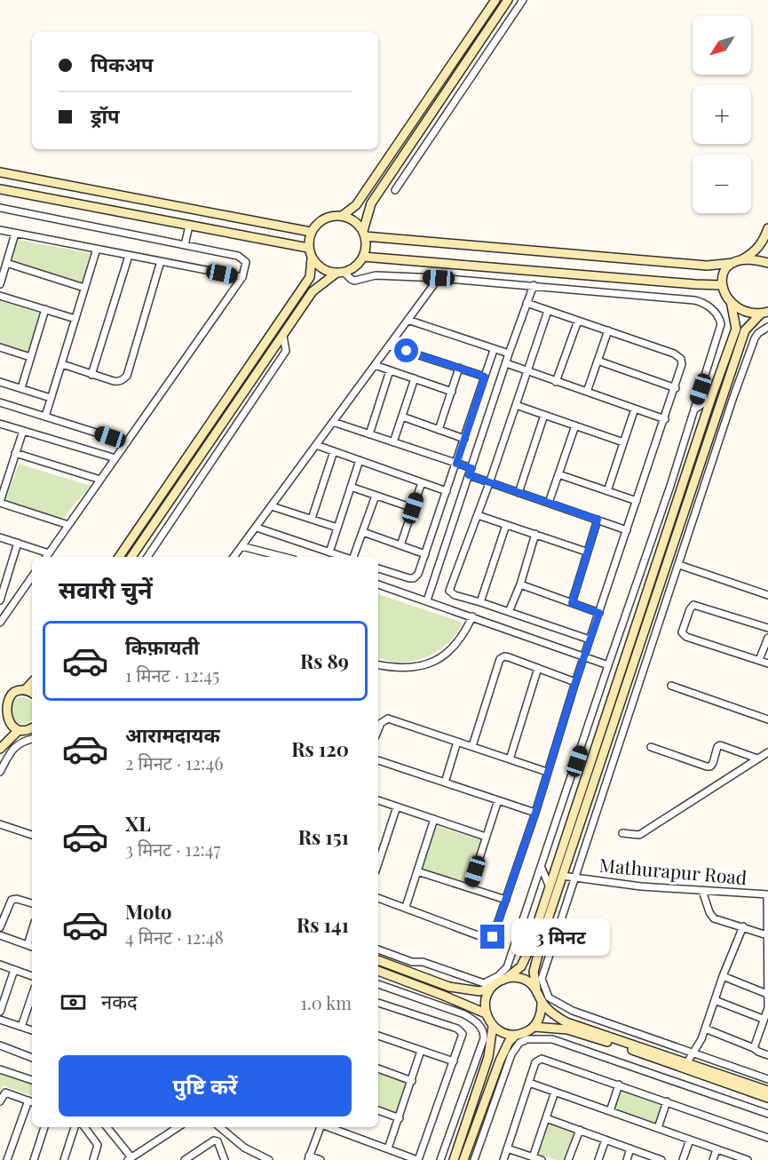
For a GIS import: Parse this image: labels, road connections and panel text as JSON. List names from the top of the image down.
{
  "streets": {
    "street": ["Mathurapur Road"]
  },
  "north": "bottom left",
  "page": {
    "map_buttons": ["+", "−"],
    "banner": ["पिकअप", "ड्रॉप"],
    "heading": "सवारी चुनें",
    "list": [
      {
        "name": "किफ़ायती",
        "note": "1 मिनट · 12:45",
        "value": "Rs 89"
      },
      {
        "name": "आरामदायक",
        "note": "2 मिनट · 12:46",
        "value": "Rs 120"
      },
      {
        "name": "XL",
        "note": "3 मिनट · 12:47",
        "value": "Rs 151"
      },
      {
        "name": "Moto",
        "note": "4 मिनट · 12:48",
        "value": "Rs 141"
      }
    ],
    "bubble": "3 मिनट",
    "pay": ["नकद", "1.0 km"],
    "buttons": "पुष्टि करें"
  }
}
